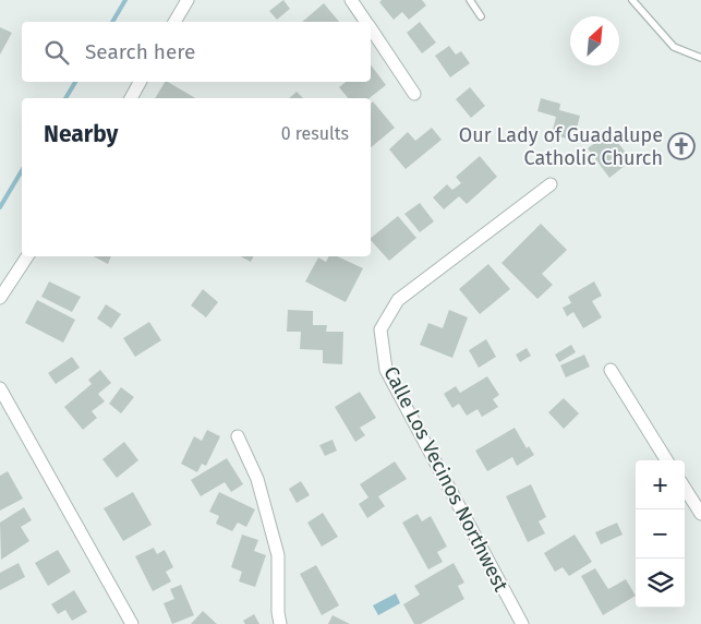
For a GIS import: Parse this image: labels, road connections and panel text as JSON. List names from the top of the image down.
{
  "streets": {
    "street": ["Calle Los Vecinos Northwest"]
  },
  "places": {
    "church": ["Our Lady of Guadalupe Catholic Church"]
  },
  "north": "top right",
  "page": {
    "search": "Search here",
    "heading": ["Nearby", "0 results"],
    "map_buttons": ["+", "−"]
  }
}
